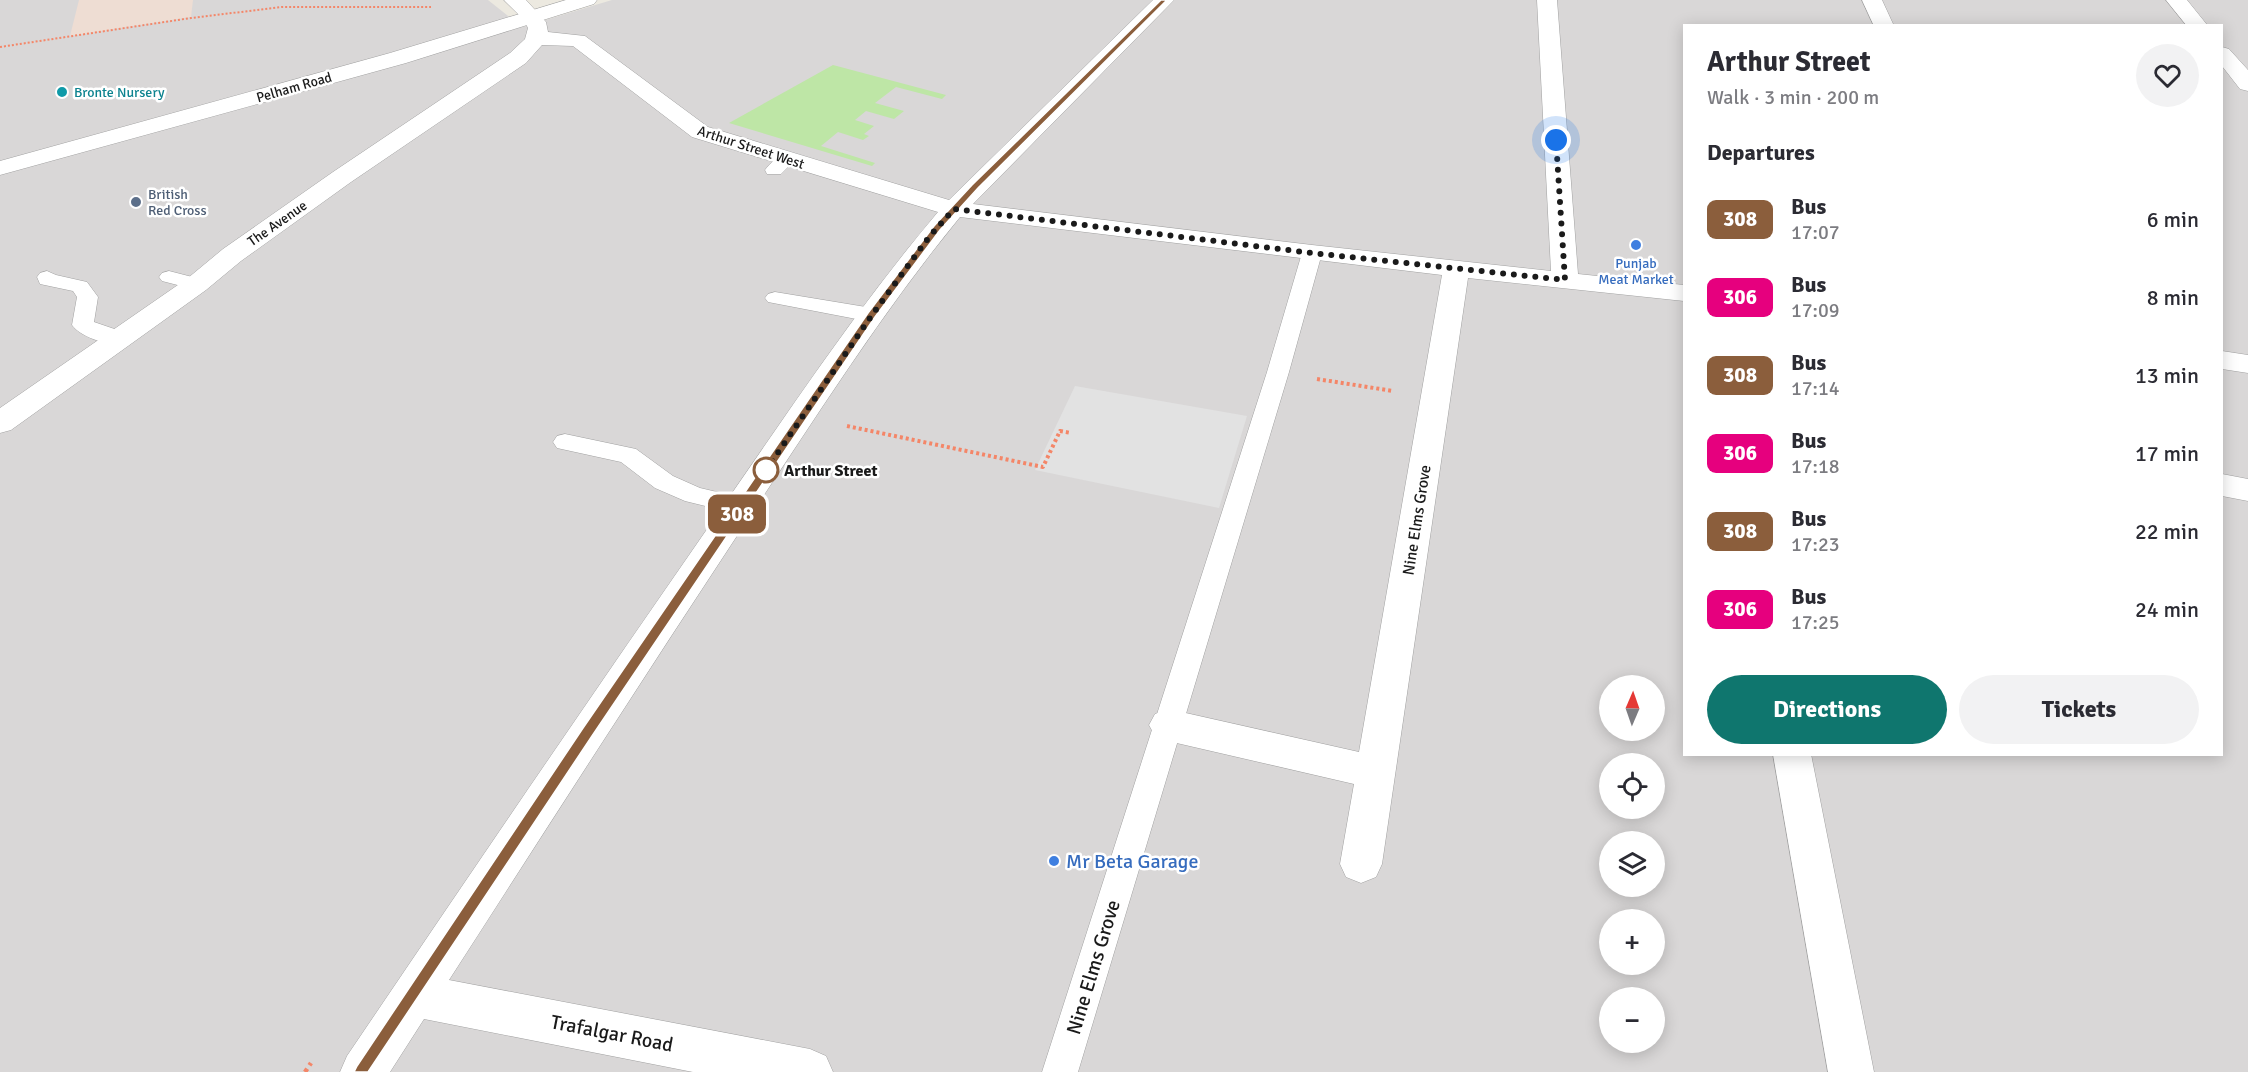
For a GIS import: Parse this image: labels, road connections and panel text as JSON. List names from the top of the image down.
{
  "streets": {
    "street": [
      "Pelham Road",
      "Arthur Street West",
      "The Avenue",
      "Nine Elms Grove",
      "Trafalgar Road"
    ]
  },
  "crossings": [
    ["Pelham Road", "Arthur Street West"],
    ["Pelham Road", "The Avenue"],
    ["Arthur Street West", "The Avenue"]
  ],
  "places": [
    "Bronte Nursery",
    "British Red Cross",
    "Punjab Meat Market",
    "Arthur Street",
    "Mr Beta Garage"
  ],
  "lines": ["bus line 308"],
  "north": "top",
  "page": {
    "on_map": "308",
    "heading": [
      ["Arthur Street", "Walk · 3 min · 200 m"],
      "Departures"
    ],
    "list": [
      {
        "mark": "308",
        "name": "Bus",
        "note": "17:07",
        "value": "6 min"
      },
      {
        "mark": "306",
        "name": "Bus",
        "note": "17:09",
        "value": "8 min"
      },
      {
        "mark": "308",
        "name": "Bus",
        "note": "17:14",
        "value": "13 min"
      },
      {
        "mark": "306",
        "name": "Bus",
        "note": "17:18",
        "value": "17 min"
      },
      {
        "mark": "308",
        "name": "Bus",
        "note": "17:23",
        "value": "22 min"
      },
      {
        "mark": "306",
        "name": "Bus",
        "note": "17:25",
        "value": "24 min"
      }
    ],
    "buttons": ["Directions", "Tickets"],
    "map_buttons": ["+", "−"]
  }
}
